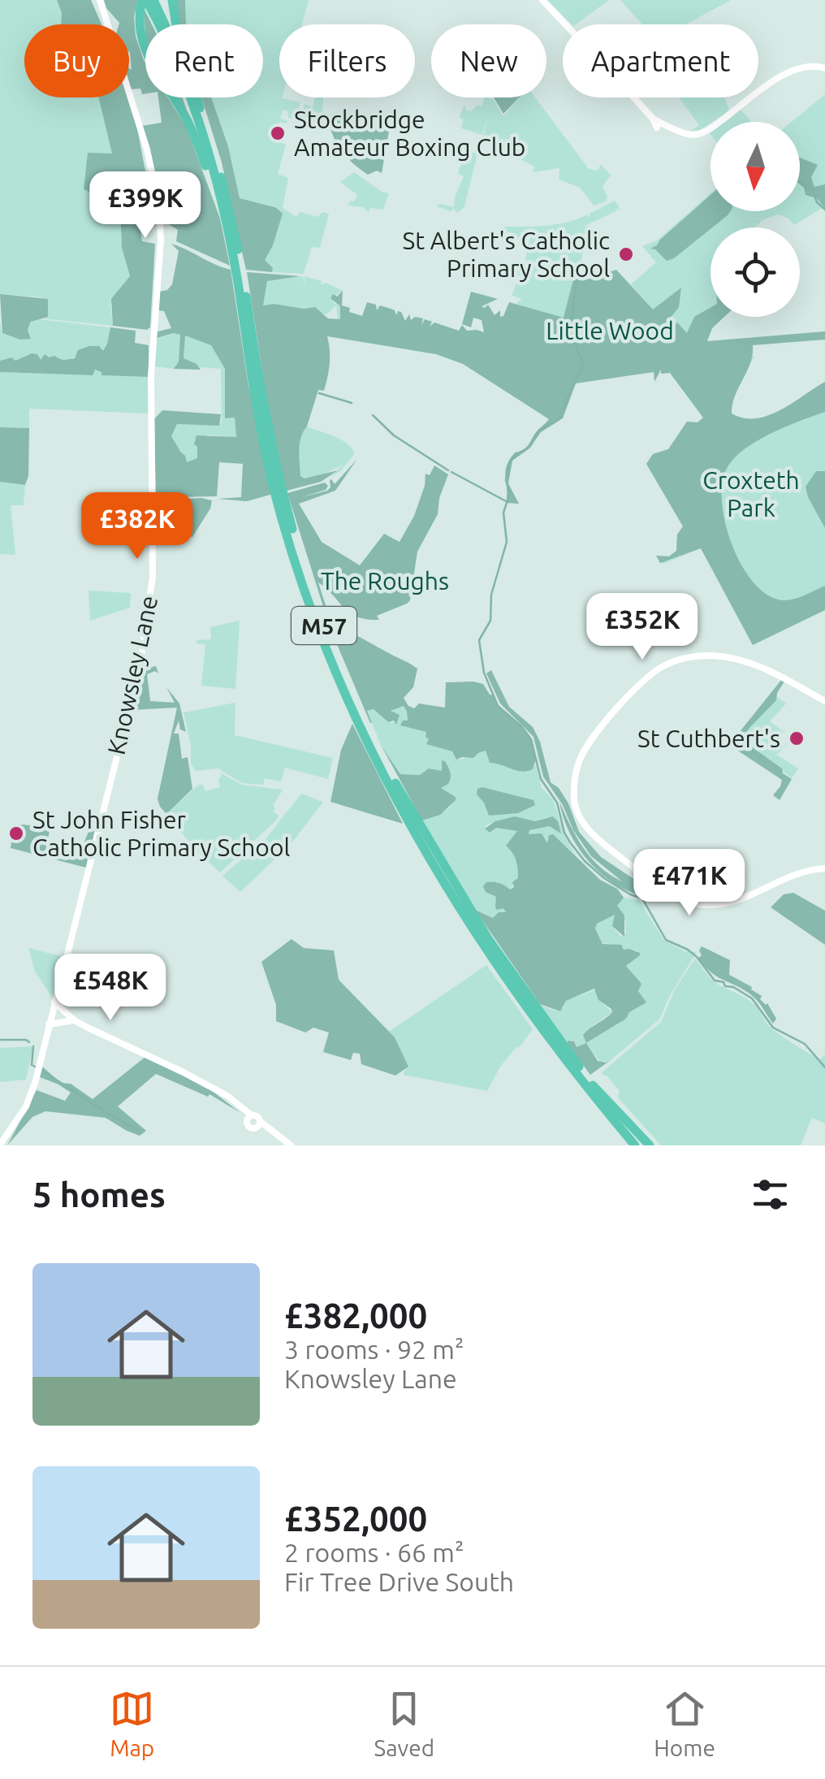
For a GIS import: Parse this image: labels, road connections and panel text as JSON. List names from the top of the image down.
{
  "streets": {
    "highway": ["M57"],
    "main road": ["Knowsley Lane"]
  },
  "parks": ["Little Wood", "Croxteth Park", "The Roughs"],
  "places": [
    "Stockbridge Amateur Boxing Club",
    "St Albert's Catholic Primary School",
    "St Cuthbert's",
    "St John Fisher Catholic Primary School"
  ],
  "north": "bottom",
  "page": {
    "chip": [
      "Buy",
      "Rent",
      "Filters",
      "New",
      "Apartment"
    ],
    "price": [
      "£399K",
      "£382K",
      "£352K",
      "£471K",
      "£548K"
    ],
    "heading": "5 homes",
    "list": [
      {
        "name": "£382,000",
        "note": "3 rooms · 92 m² · Knowsley Lane"
      },
      {
        "name": "£352,000",
        "note": "2 rooms · 66 m² · Fir Tree Drive South"
      }
    ],
    "tabs": ["Map", "Saved", "Home"]
  }
}
